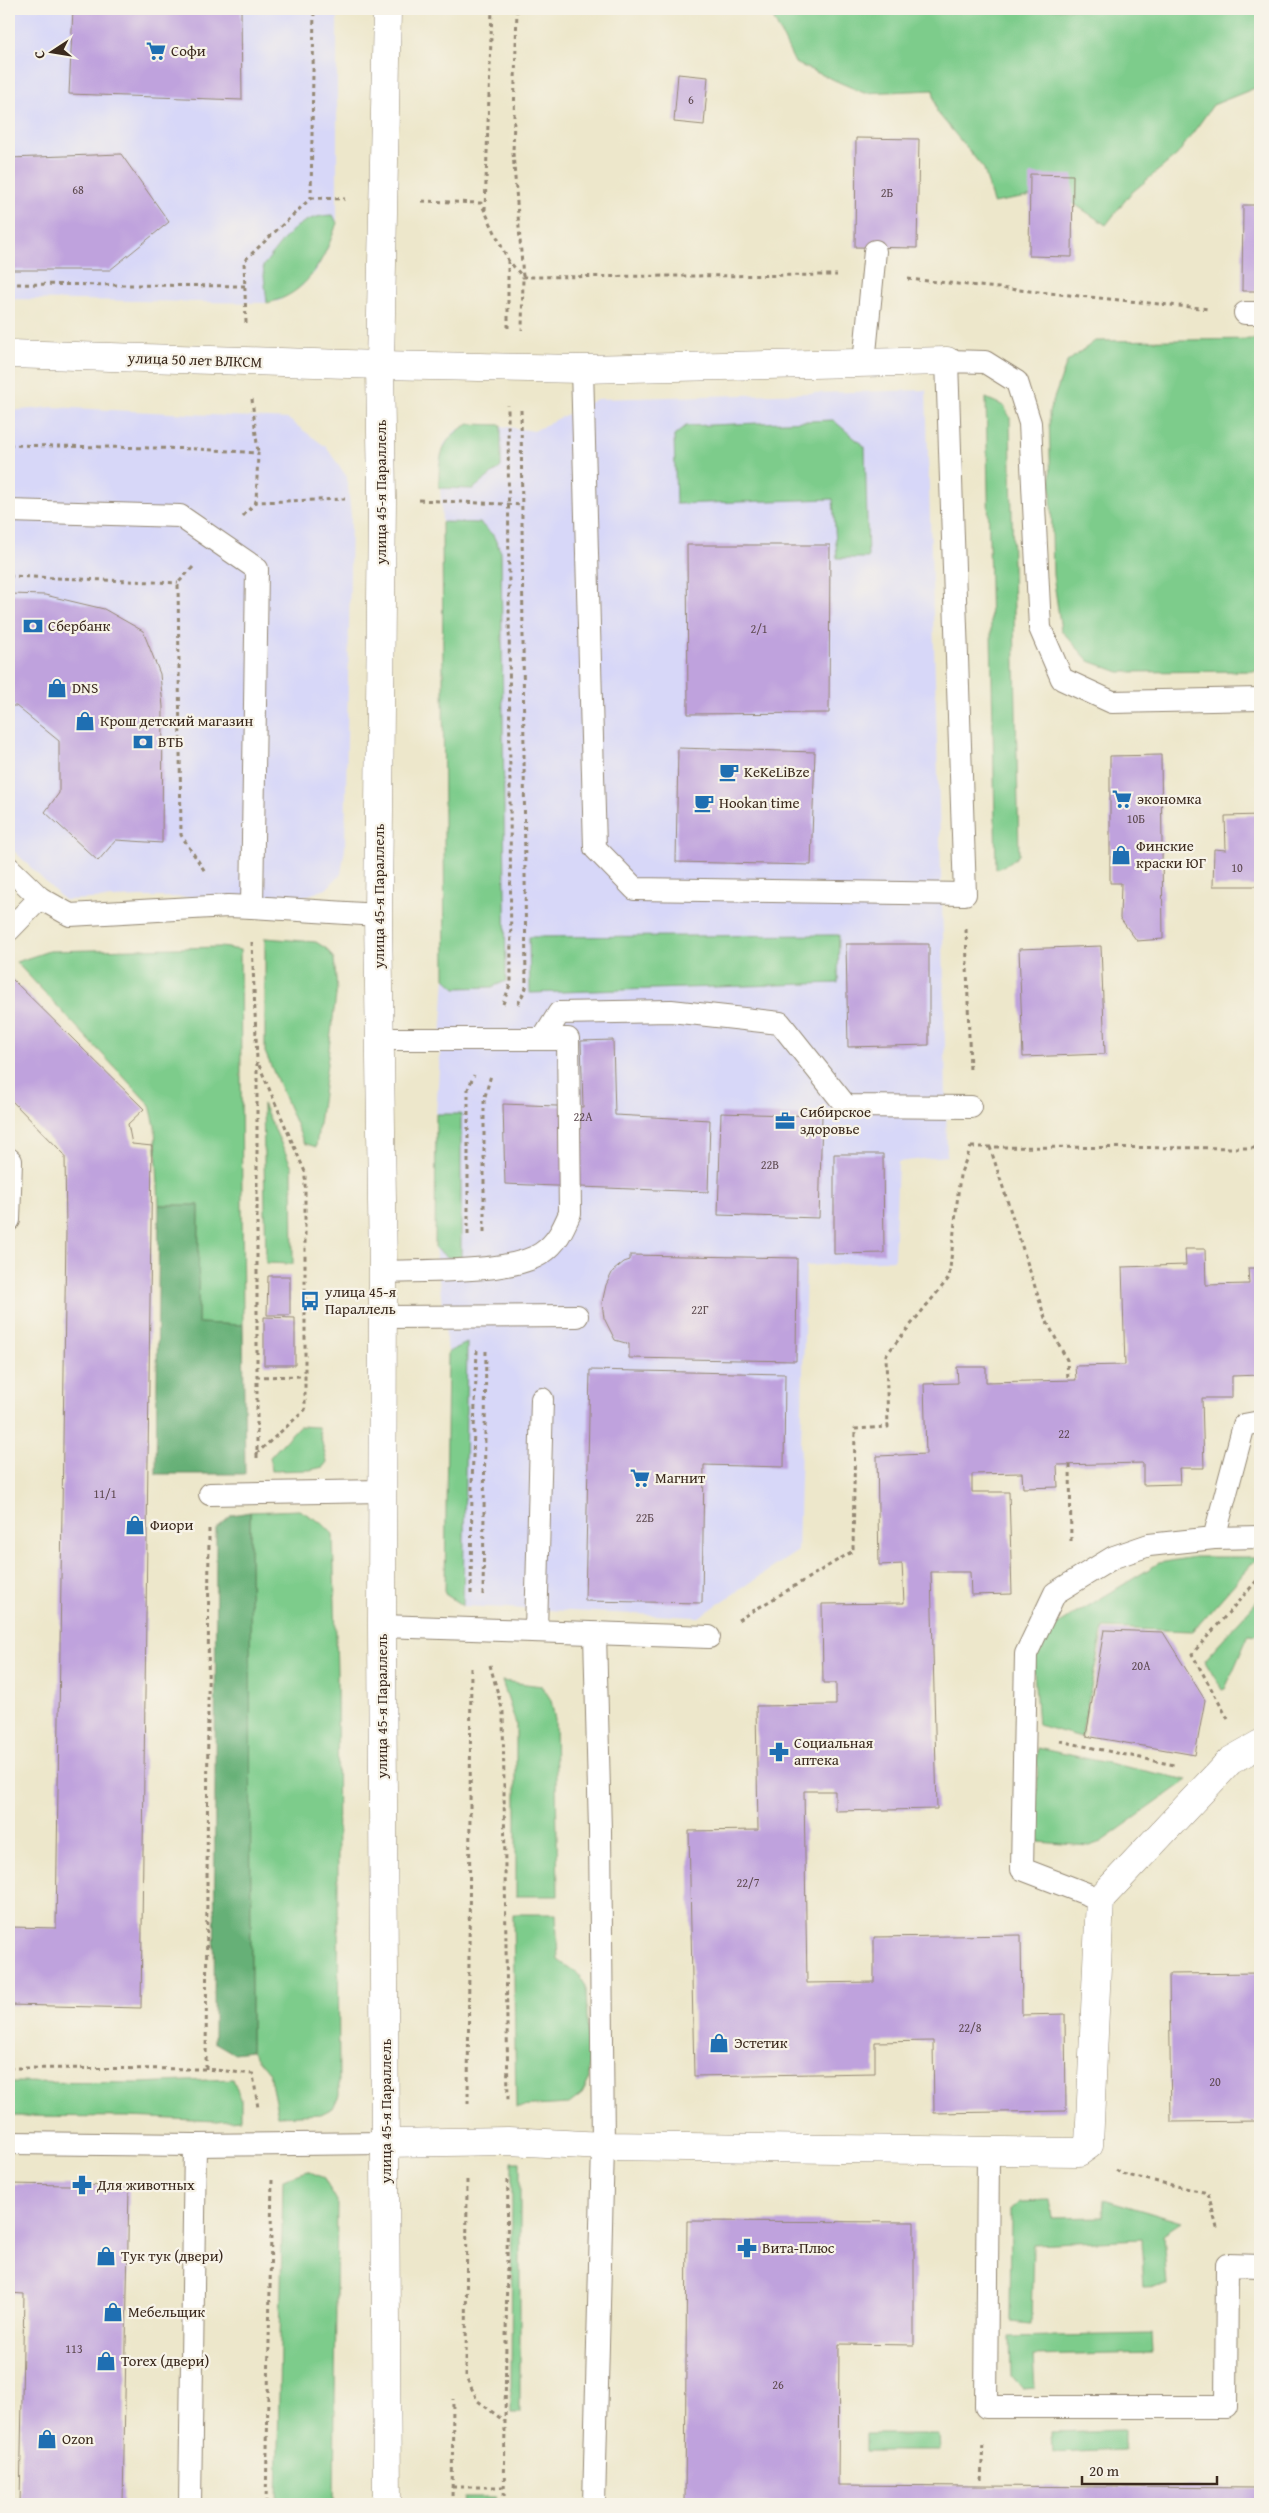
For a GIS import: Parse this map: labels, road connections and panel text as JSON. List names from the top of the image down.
{
  "streets": {
    "main road": ["улица 50 лет ВЛКСМ", "улица 45-я Параллель"]
  },
  "crossings": [
    ["улица 50 лет ВЛКСМ", "улица 45-я Параллель"]
  ],
  "places": {
    "supermarket": ["Софи", "экономка", "Магнит"],
    "bank": ["Сбербанк", "ВТБ"],
    "shop": [
      "DNS",
      "Крош детский магазин",
      "Финские краски ЮГ",
      "Фиори",
      "Эстетик",
      "Тук тук (двери)",
      "Мебельщик",
      "Torex (двери)",
      "Ozon"
    ],
    "cafe": ["KeKeLiBze", "Hookan time"],
    "office": ["Сибирское здоровье"],
    "bus stop": ["улица 45-я Параллель"],
    "pharmacy": ["Социальная аптека", "Для животных", "Вита-Плюс"]
  },
  "house_numbers": [
    "6",
    "68",
    "2Б",
    "2/1",
    "10Б",
    "10",
    "22А",
    "22В",
    "22Г",
    "22",
    "11/1",
    "22Б",
    "20А",
    "22/7",
    "22/8",
    "20",
    "113",
    "26"
  ],
  "scale_bar": "20 m",
  "north": "left"
}
